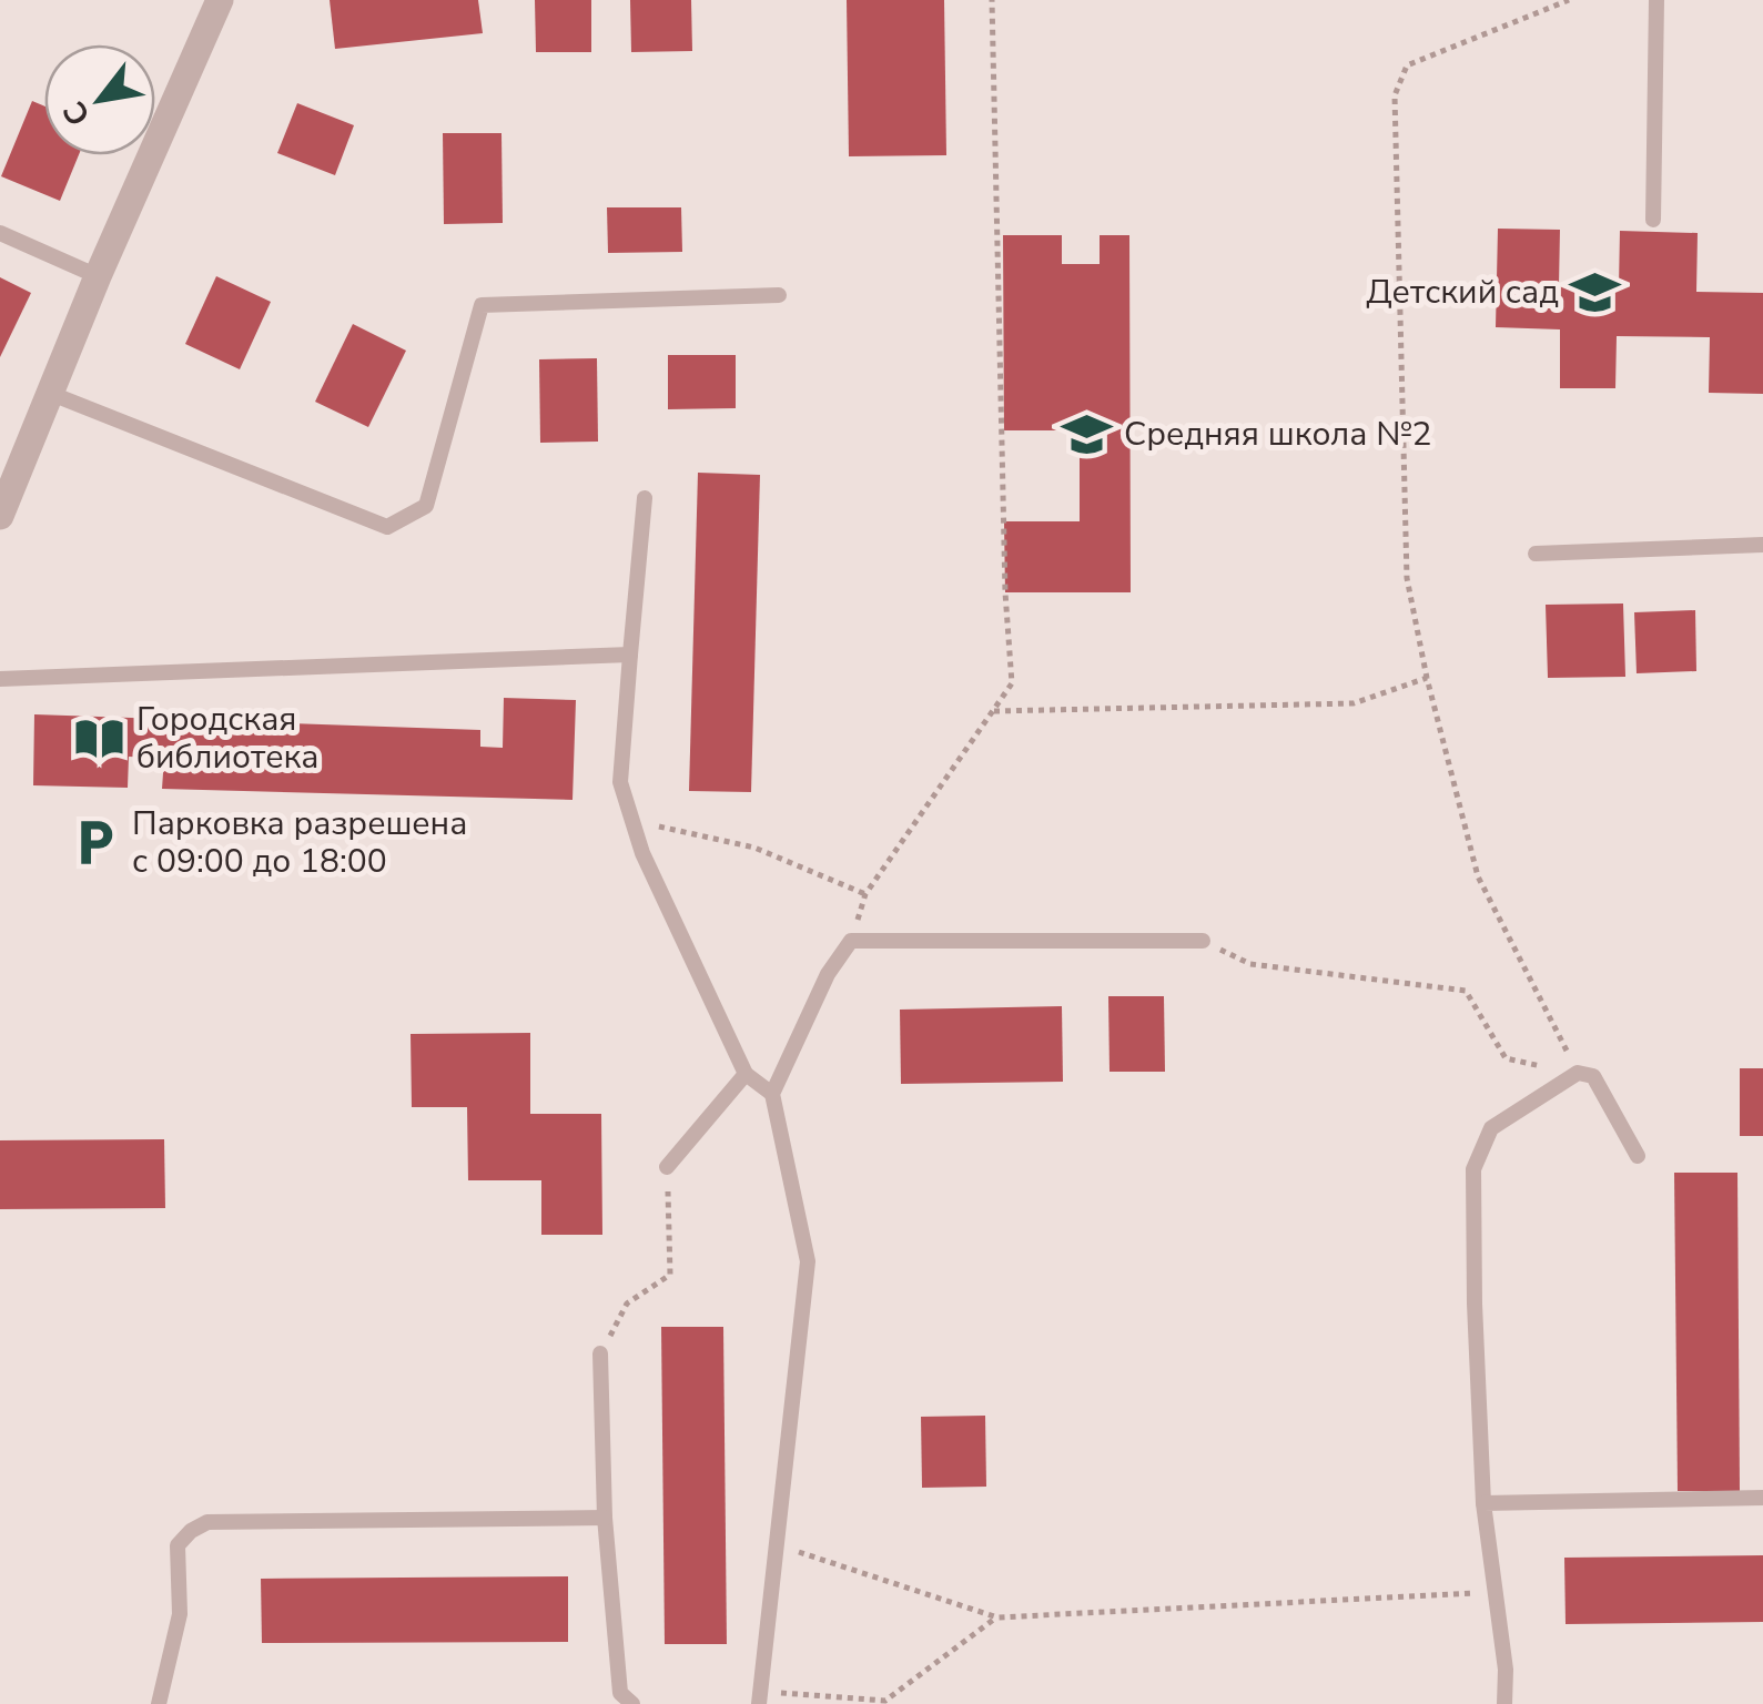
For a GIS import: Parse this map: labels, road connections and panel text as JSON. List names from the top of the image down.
{
  "places": {
    "school or university": ["Детский сад", "Средняя школа №2"],
    "library": ["Городская библиотека"],
    "parking": ["Парковка разрешена с 09:00 до 18:00"]
  },
  "north": "bottom left"
}
